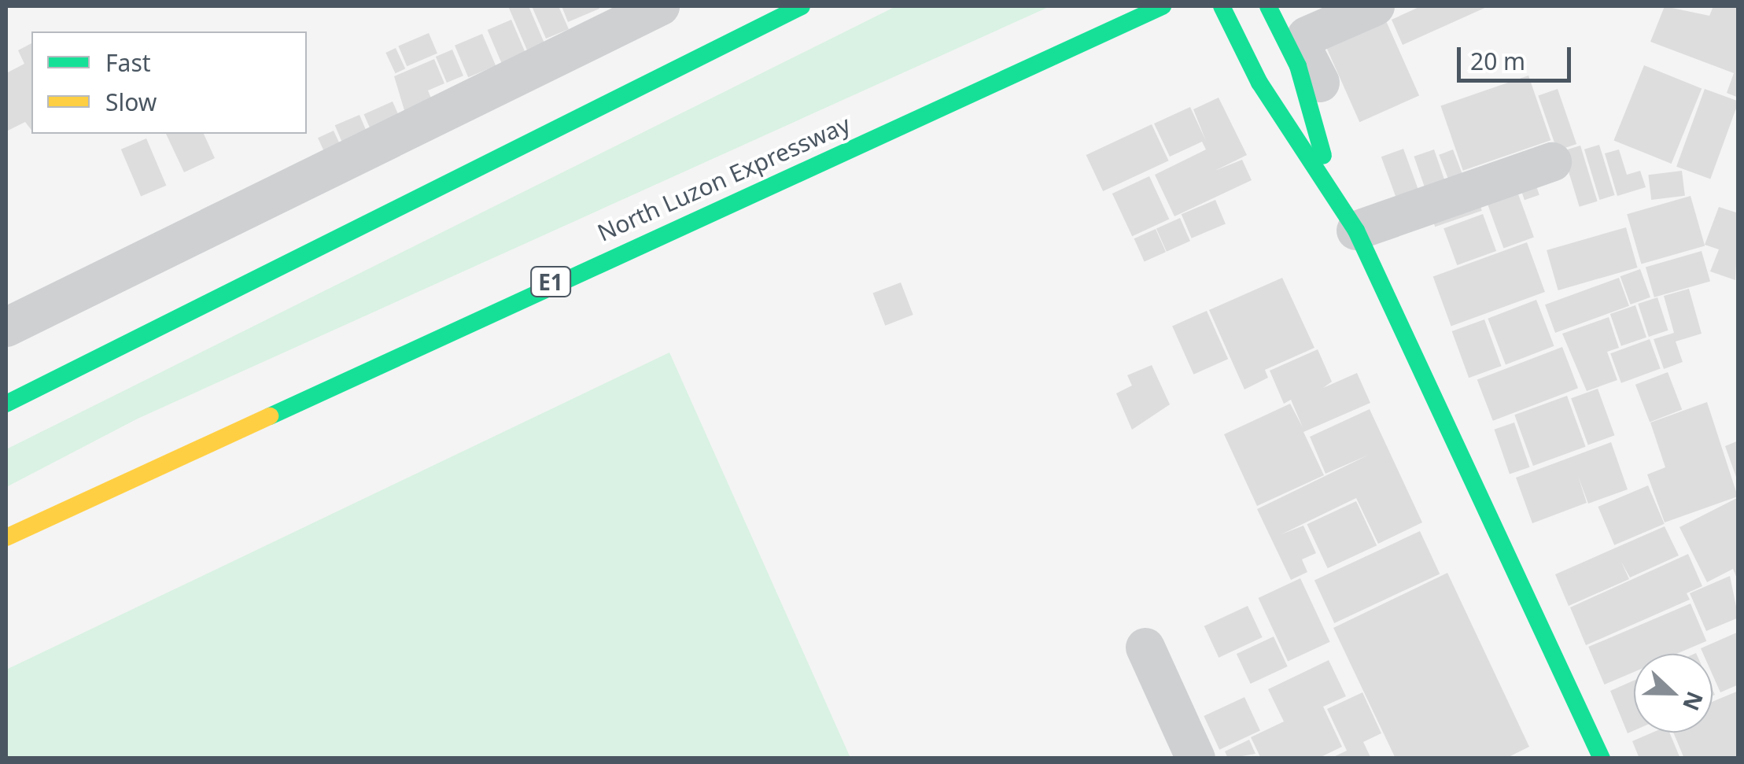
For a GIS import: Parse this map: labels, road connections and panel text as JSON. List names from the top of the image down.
{
  "streets": {
    "main road": ["North Luzon Expressway", "E1"]
  },
  "legend": ["Fast", "Slow"],
  "scale_bar": "20 m",
  "north": "right"
}
